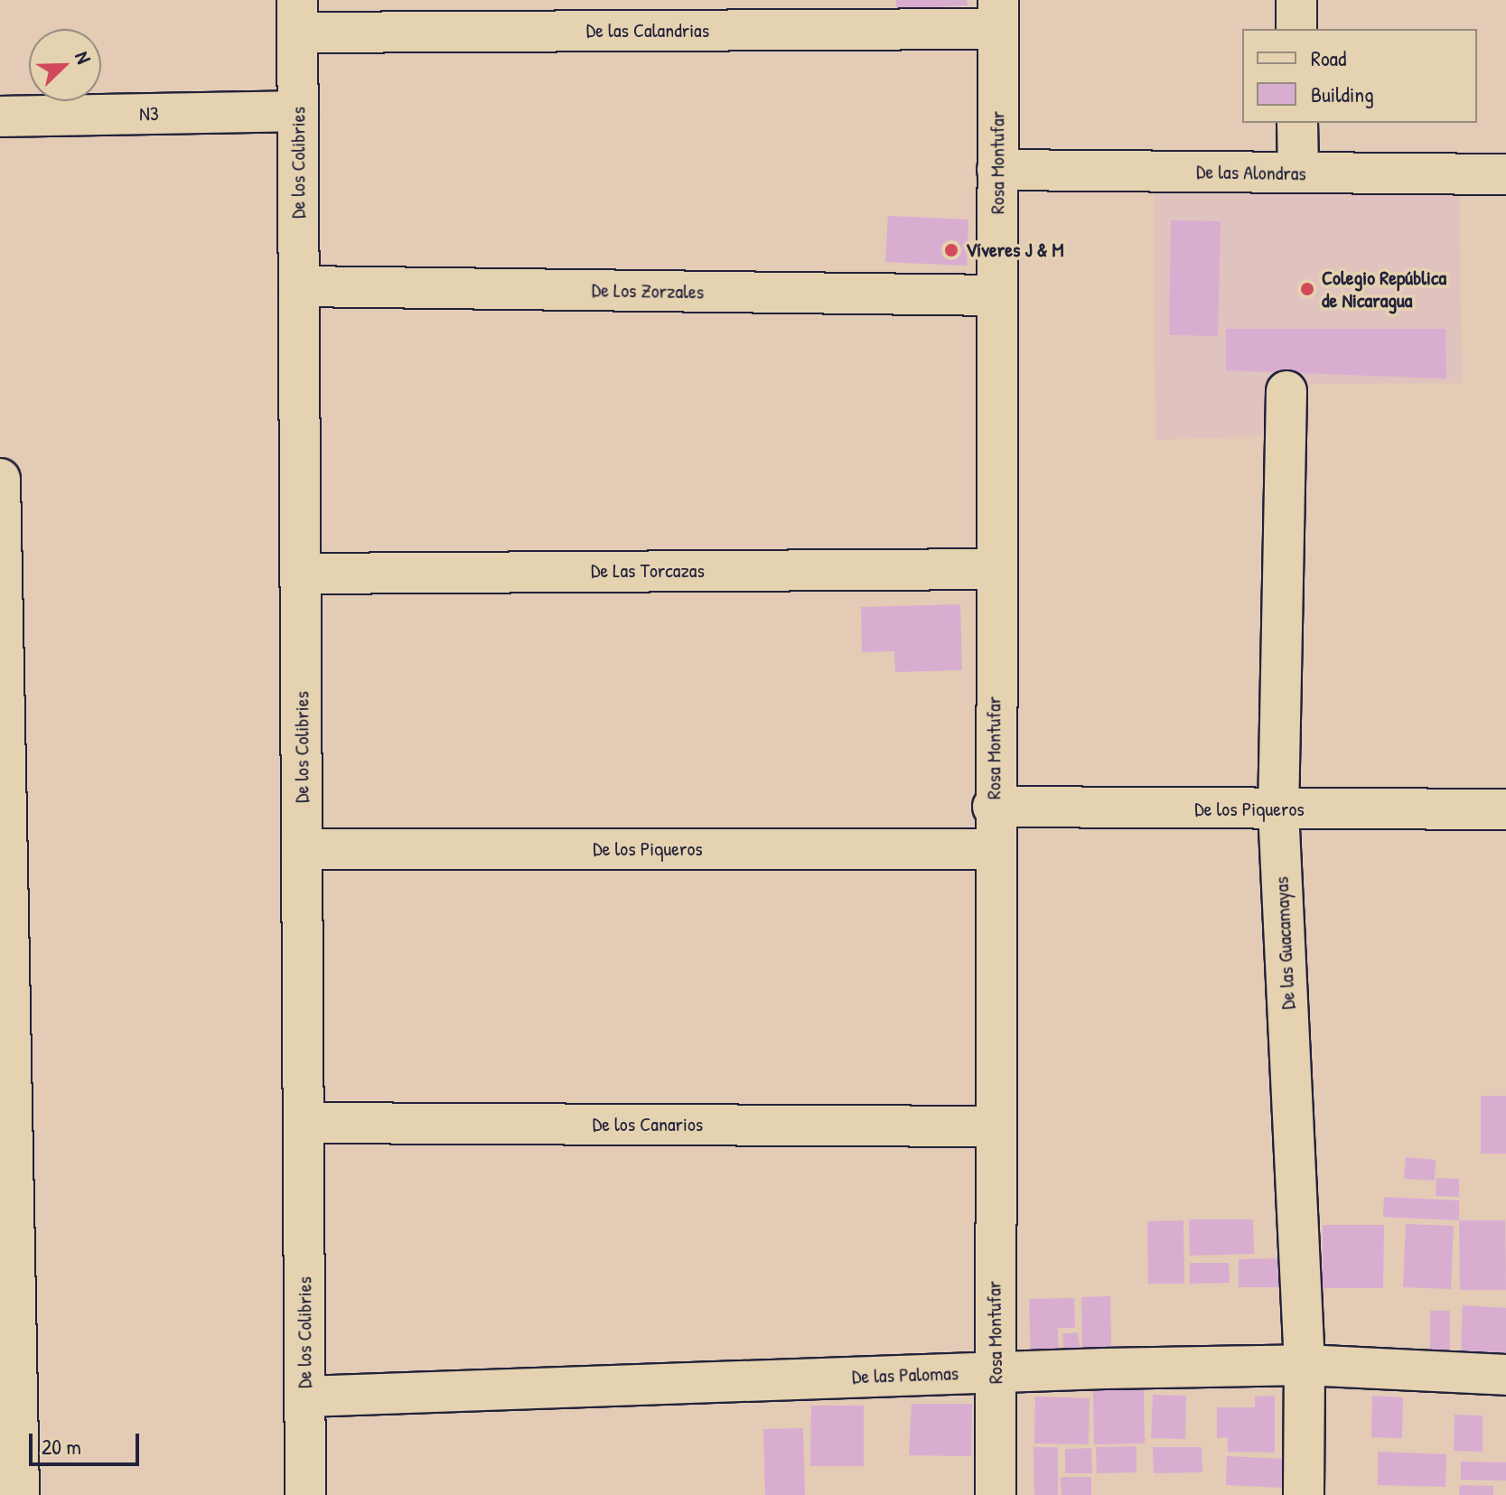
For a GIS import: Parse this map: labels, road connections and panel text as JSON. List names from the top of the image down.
{
  "streets": {
    "street": [
      "De las Calandrias",
      "N3",
      "De los Colibries",
      "Rosa Montufar",
      "De las Alondras",
      "De Los Zorzales",
      "De Las Torcazas",
      "De los Piqueros",
      "De las Guacamayas",
      "De los Canarios",
      "De las Palomas"
    ]
  },
  "crossings": [
    ["De las Calandrias", "De los Colibries"],
    ["De las Calandrias", "Rosa Montufar"],
    ["N3", "De los Colibries"],
    ["De los Colibries", "De Los Zorzales"],
    ["De los Colibries", "De Las Torcazas"],
    ["De los Colibries", "De los Piqueros"],
    ["De los Colibries", "De los Canarios"],
    ["De los Colibries", "De las Palomas"],
    ["Rosa Montufar", "De las Alondras"],
    ["Rosa Montufar", "De Los Zorzales"],
    ["Rosa Montufar", "De Las Torcazas"],
    ["Rosa Montufar", "De los Piqueros"],
    ["Rosa Montufar", "De los Canarios"],
    ["Rosa Montufar", "De las Palomas"],
    ["De los Piqueros", "De las Guacamayas"],
    ["De las Guacamayas", "De las Palomas"]
  ],
  "places": ["Víveres J & M", "Colegio República de Nicaragua"],
  "legend": ["Road", "Building"],
  "scale_bar": "20 m",
  "north": "top right"
}
